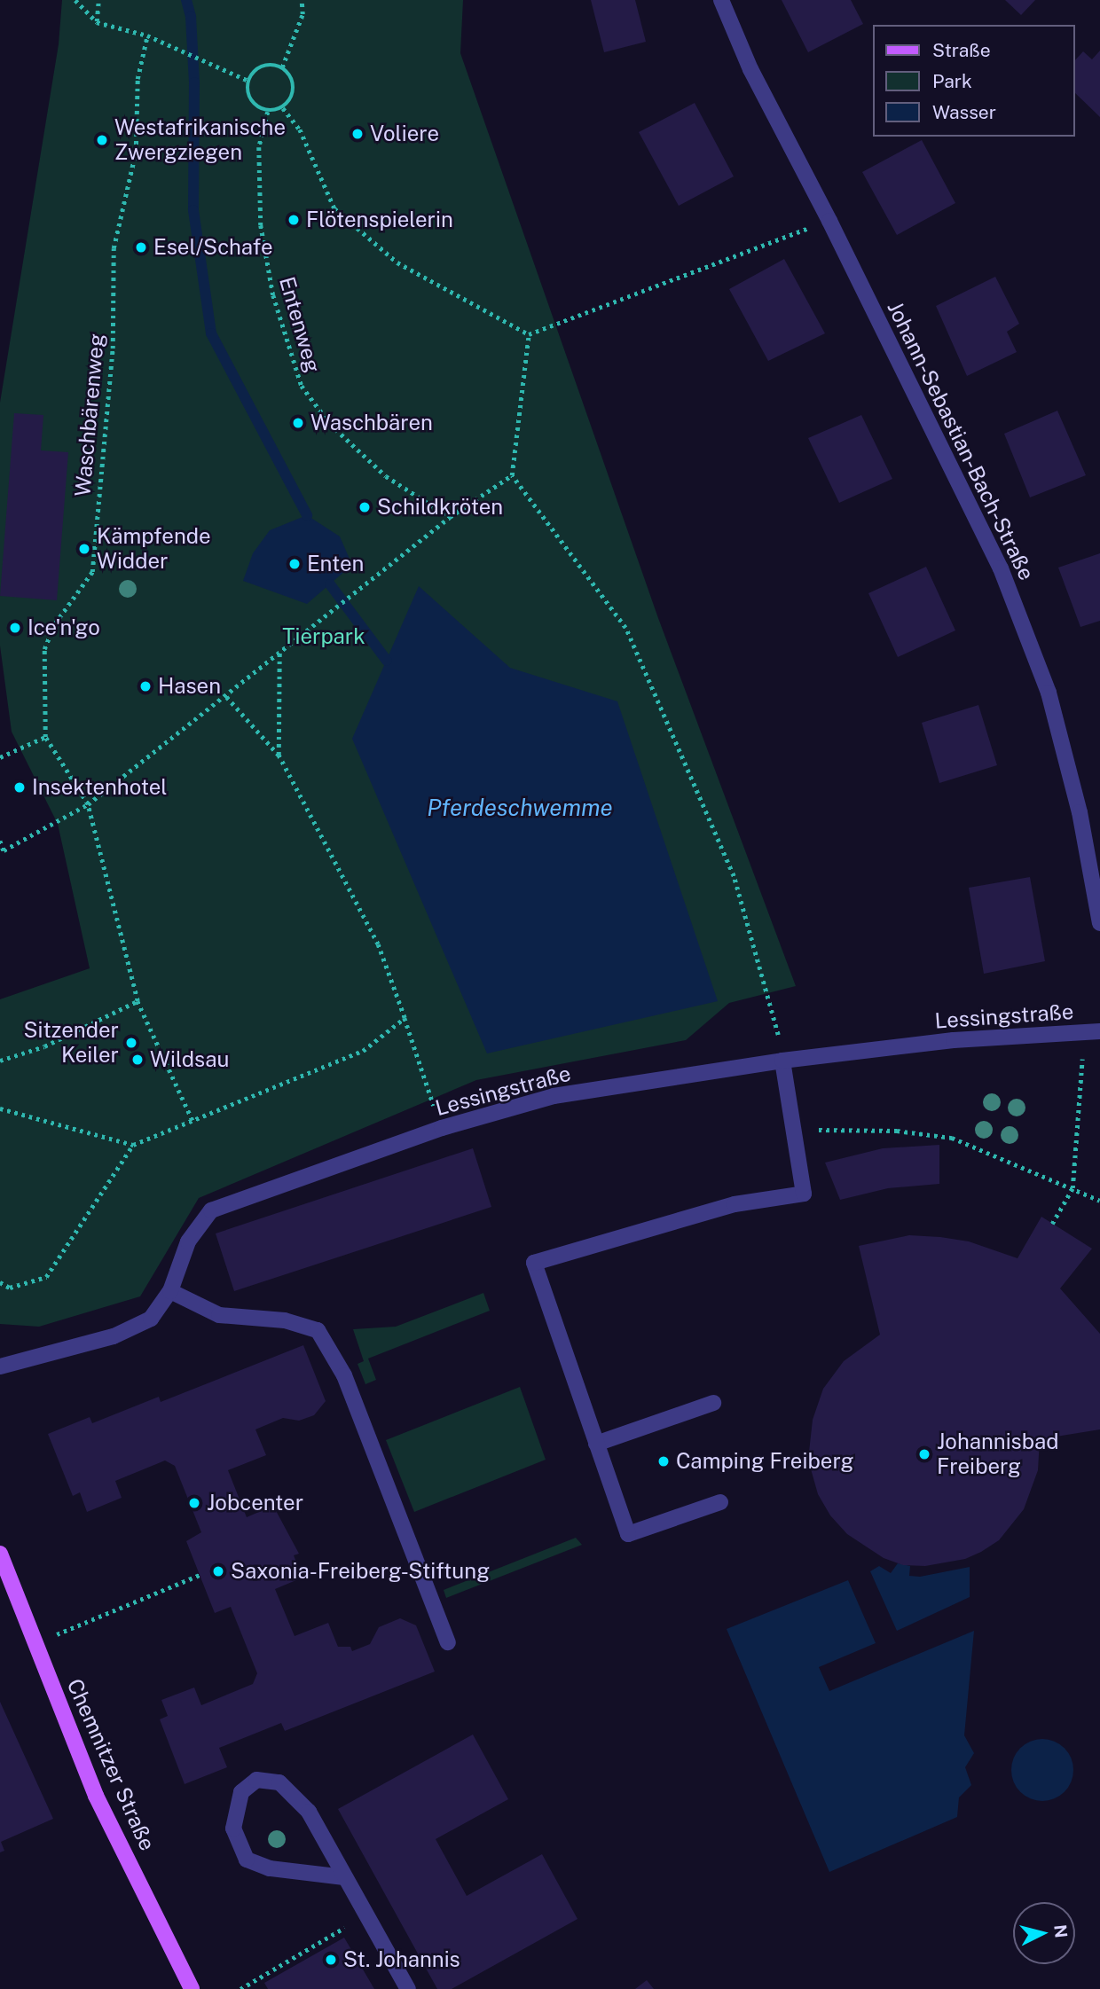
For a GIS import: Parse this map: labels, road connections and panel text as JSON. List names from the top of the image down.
{
  "streets": {
    "main road": ["Chemnitzer Straße"],
    "street": ["Johann-Sebastian-Bach-Straße", "Lessingstraße"],
    "path": ["Entenweg", "Waschbärenweg"]
  },
  "water": ["Pferdeschwemme"],
  "parks": ["Tierpark"],
  "places": [
    "Voliere",
    "Westafrikanische Zwergziegen",
    "Flötenspielerin",
    "Esel/Schafe",
    "Waschbären",
    "Schildkröten",
    "Kämpfende Widder",
    "Enten",
    "Ice'n'go",
    "Hasen",
    "Insektenhotel",
    "Sitzender Keiler",
    "Wildsau",
    "Johannisbad Freiberg",
    "Camping Freiberg",
    "Jobcenter",
    "Saxonia-Freiberg-Stiftung",
    "St. Johannis"
  ],
  "legend": ["Straße", "Park", "Wasser"],
  "north": "right"
}
